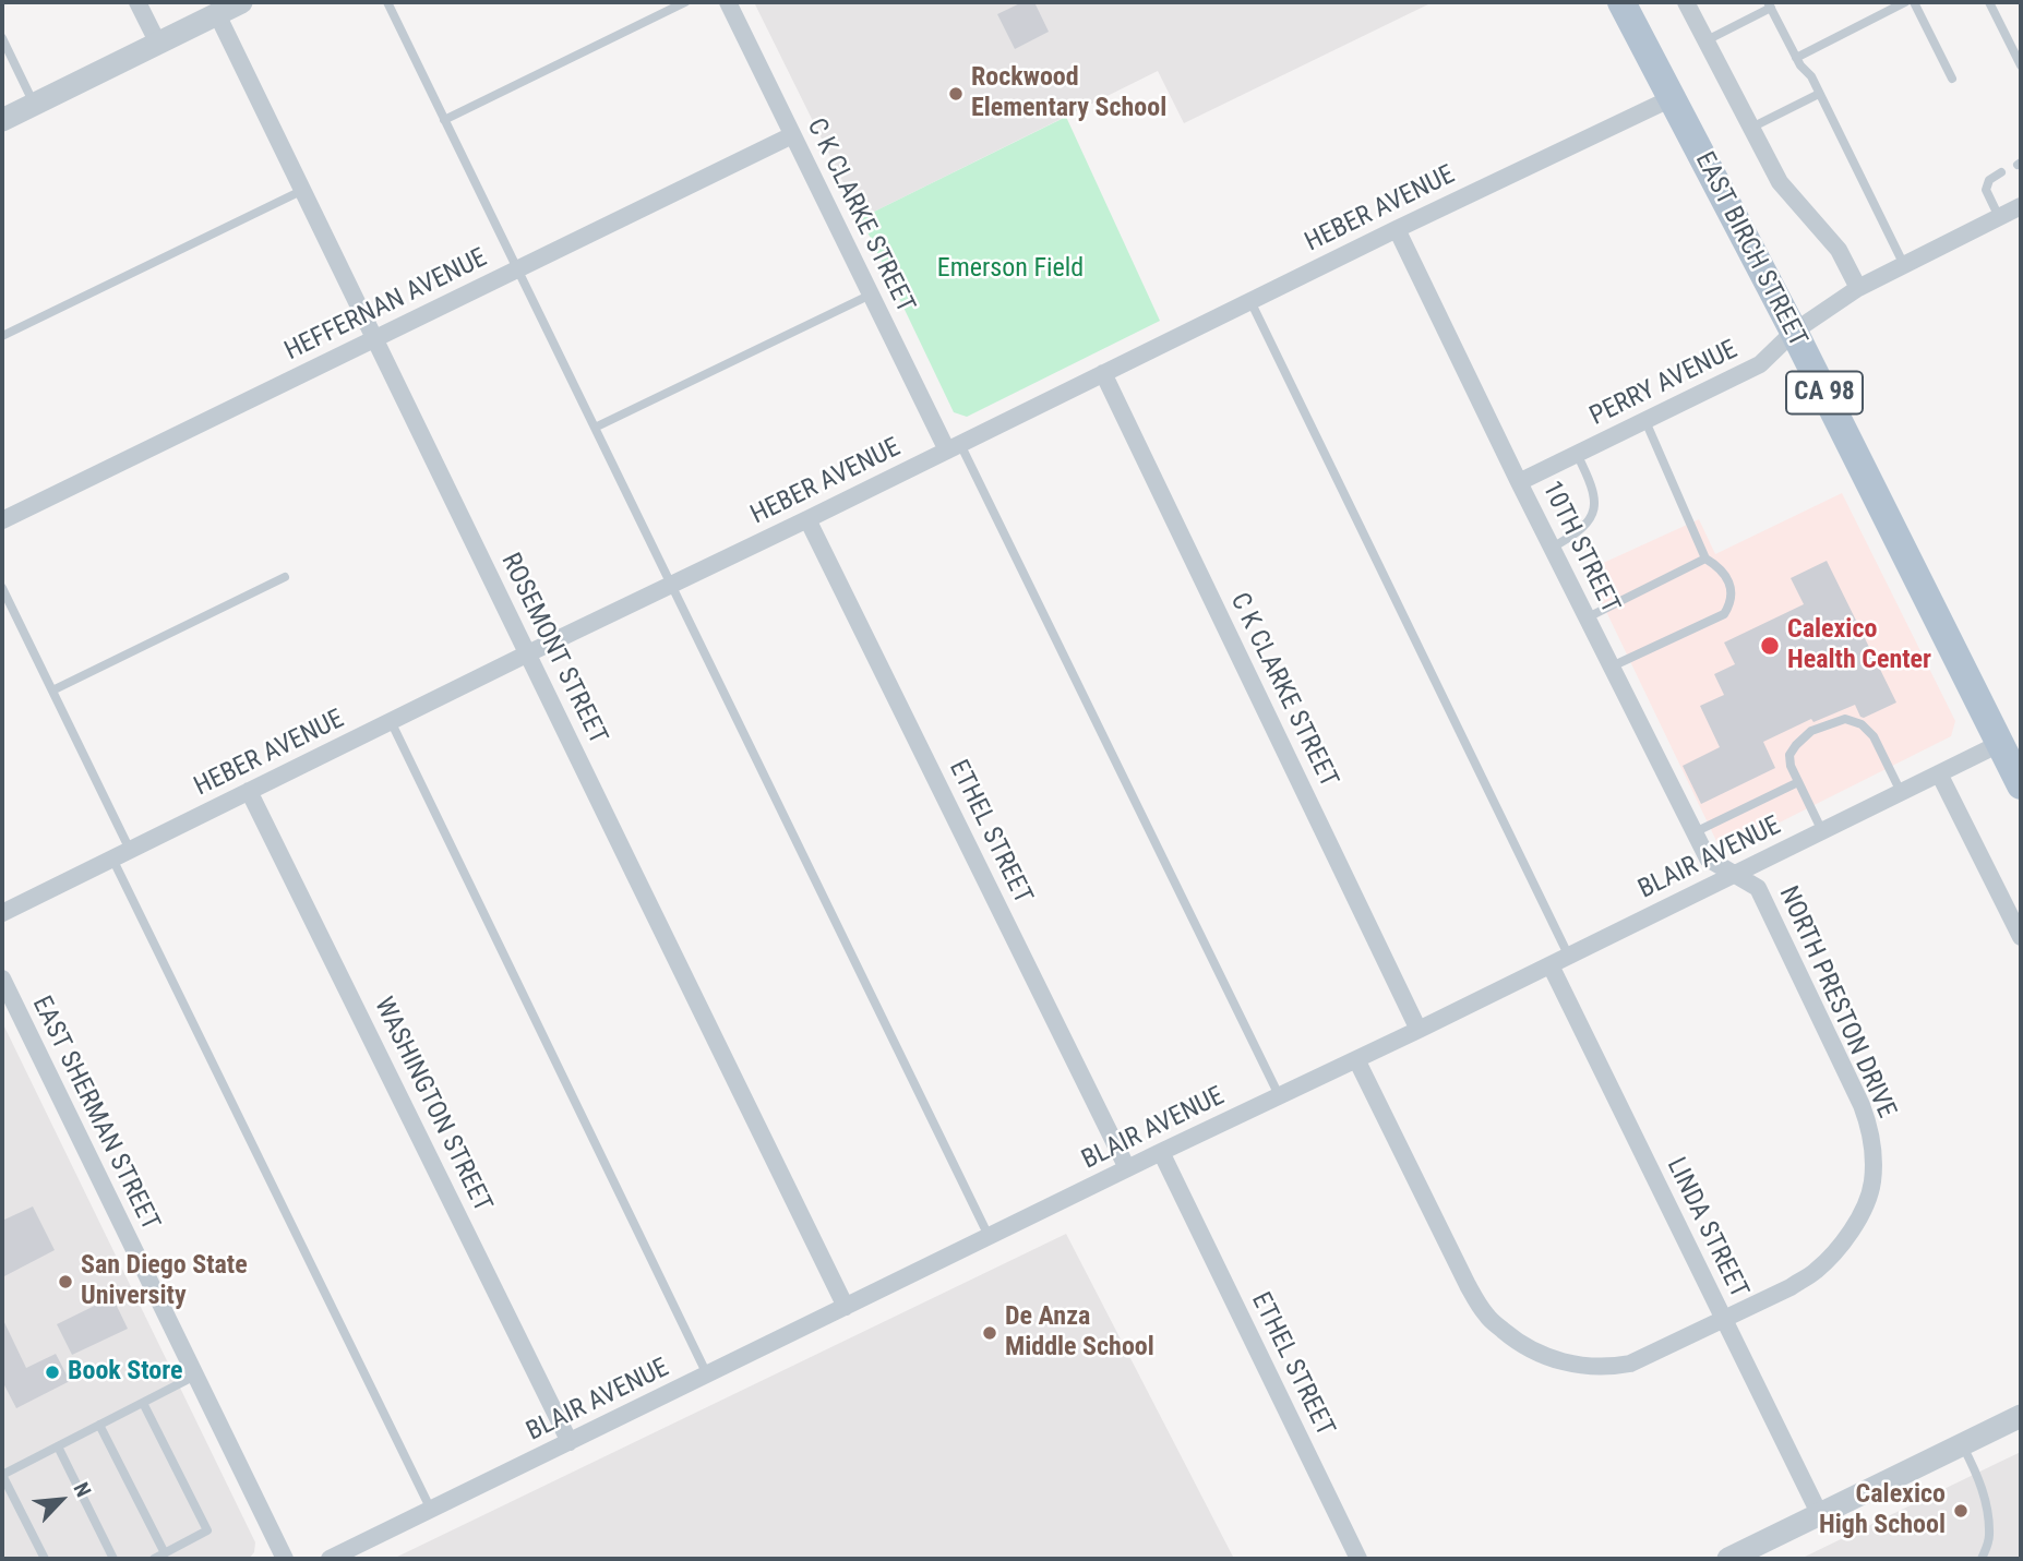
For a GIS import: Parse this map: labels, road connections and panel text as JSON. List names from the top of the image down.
{
  "streets": {
    "main road": ["EAST BIRCH STREET", "CA 98"],
    "street": [
      "HEBER AVENUE",
      "C K CLARKE STREET",
      "HEFFERNAN AVENUE",
      "PERRY AVENUE",
      "10TH STREET",
      "ROSEMONT STREET",
      "ETHEL STREET",
      "BLAIR AVENUE",
      "NORTH PRESTON DRIVE",
      "WASHINGTON STREET",
      "EAST SHERMAN STREET",
      "LINDA STREET"
    ]
  },
  "crossings": [
    ["HEBER AVENUE", "C K CLARKE STREET"],
    ["HEBER AVENUE", "EAST BIRCH STREET"],
    ["HEBER AVENUE", "10TH STREET"],
    ["HEBER AVENUE", "ROSEMONT STREET"],
    ["HEBER AVENUE", "ETHEL STREET"],
    ["HEBER AVENUE", "WASHINGTON STREET"],
    ["C K CLARKE STREET", "HEFFERNAN AVENUE"],
    ["C K CLARKE STREET", "BLAIR AVENUE"],
    ["EAST BIRCH STREET", "PERRY AVENUE"],
    ["EAST BIRCH STREET", "BLAIR AVENUE"],
    ["HEFFERNAN AVENUE", "ROSEMONT STREET"],
    ["PERRY AVENUE", "10TH STREET"],
    ["10TH STREET", "BLAIR AVENUE"],
    ["10TH STREET", "NORTH PRESTON DRIVE"],
    ["ROSEMONT STREET", "BLAIR AVENUE"],
    ["ETHEL STREET", "BLAIR AVENUE"],
    ["BLAIR AVENUE", "NORTH PRESTON DRIVE"],
    ["BLAIR AVENUE", "WASHINGTON STREET"],
    ["BLAIR AVENUE", "LINDA STREET"],
    ["NORTH PRESTON DRIVE", "LINDA STREET"]
  ],
  "parks": ["Emerson Field"],
  "places": [
    "Rockwood Elementary School",
    "Calexico Health Center",
    "San Diego State University",
    "De Anza Middle School",
    "Book Store",
    "Calexico High School"
  ],
  "north": "top right"
}
